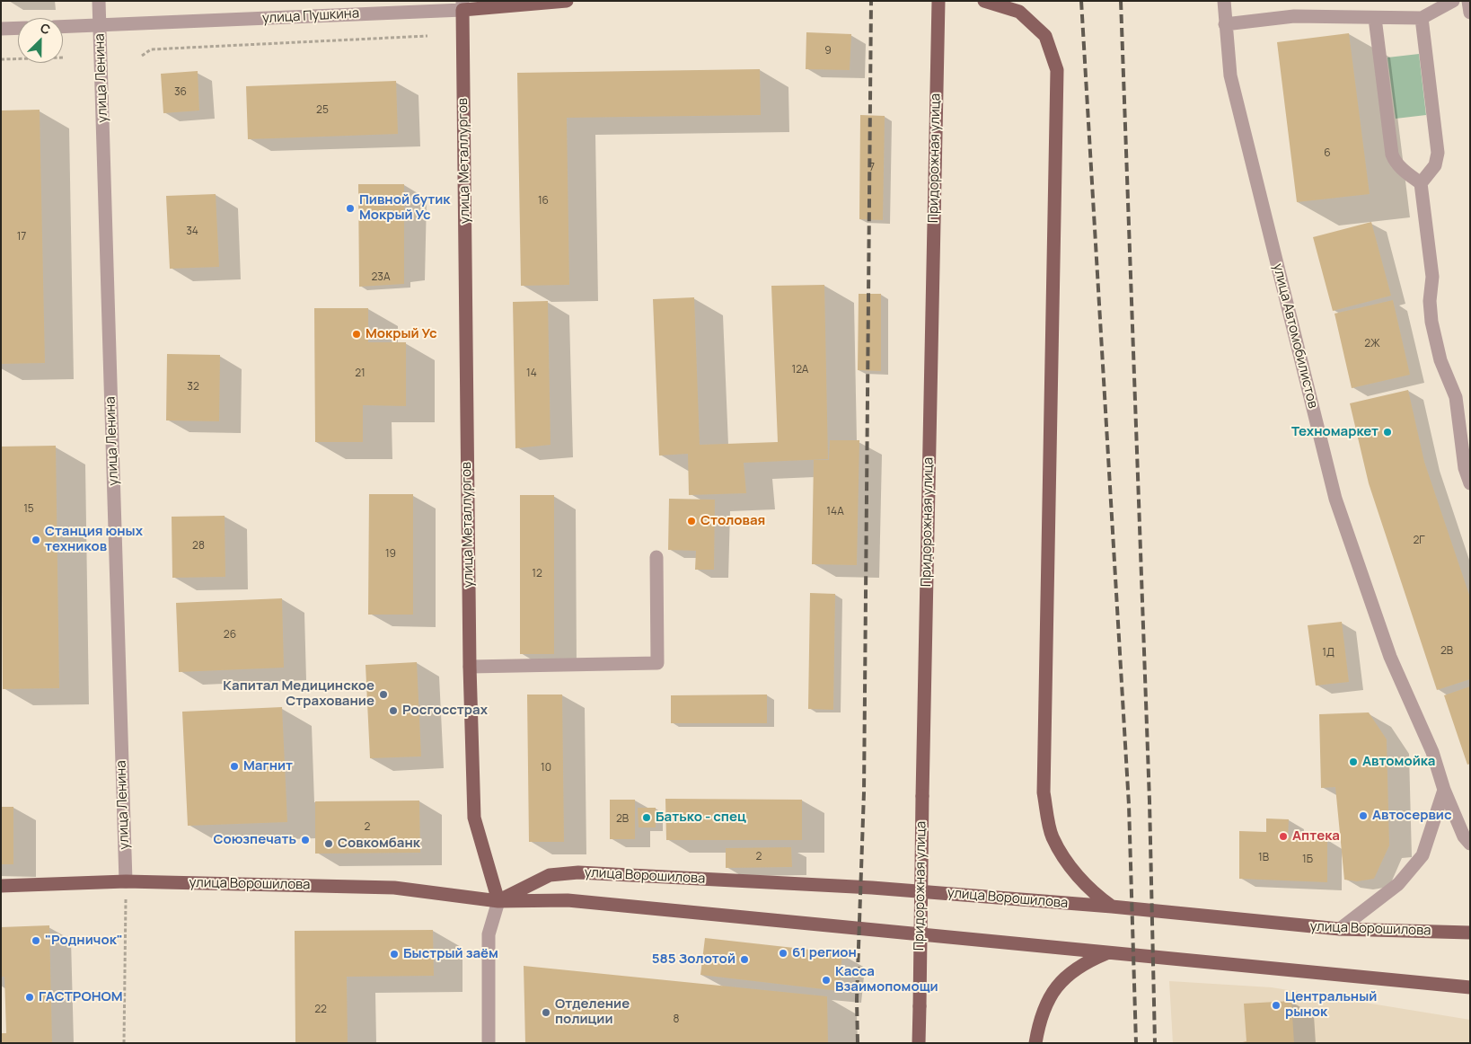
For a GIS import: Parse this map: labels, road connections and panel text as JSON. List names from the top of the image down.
{
  "streets": {
    "main road": [
      "улица Пушкина",
      "Придорожная улица",
      "улица Металлургов",
      "улица Ворошилова"
    ],
    "street": ["улица Ленина", "улица Автомобилистов"]
  },
  "crossings": [
    ["улица Пушкина", "улица Ленина"],
    ["улица Пушкина", "улица Металлургов"],
    ["улица Ленина", "улица Ворошилова"],
    ["улица Металлургов", "улица Ворошилова"]
  ],
  "places": [
    "Пивной бутик Мокрый Ус",
    "Мокрый Ус",
    "Техномаркет",
    "Столовая",
    "Станция юных техников",
    "Капитал Медицинское Страхование",
    "Росгосстрах",
    "Автомойка",
    "Магнит",
    "Автосервис",
    "Батько - спец",
    "Аптека",
    "Союзпечать",
    "Совкомбанк",
    "\"Родничок\"",
    "61 регион",
    "Быстрый заём",
    "585 Золотой",
    "Касса Взаимопомощи",
    "ГАСТРОНОМ",
    "Центральный рынок",
    "Отделение полиции"
  ],
  "house_numbers": [
    "9",
    "36",
    "25",
    "6",
    "7",
    "16",
    "34",
    "17",
    "23А",
    "2Ж",
    "12А",
    "21",
    "14",
    "32",
    "15",
    "14А",
    "2Г",
    "28",
    "19",
    "12",
    "26",
    "2В",
    "1Д",
    "10",
    "2В",
    "2",
    "2",
    "1В",
    "1Б",
    "22",
    "8"
  ],
  "north": "top right"
}
